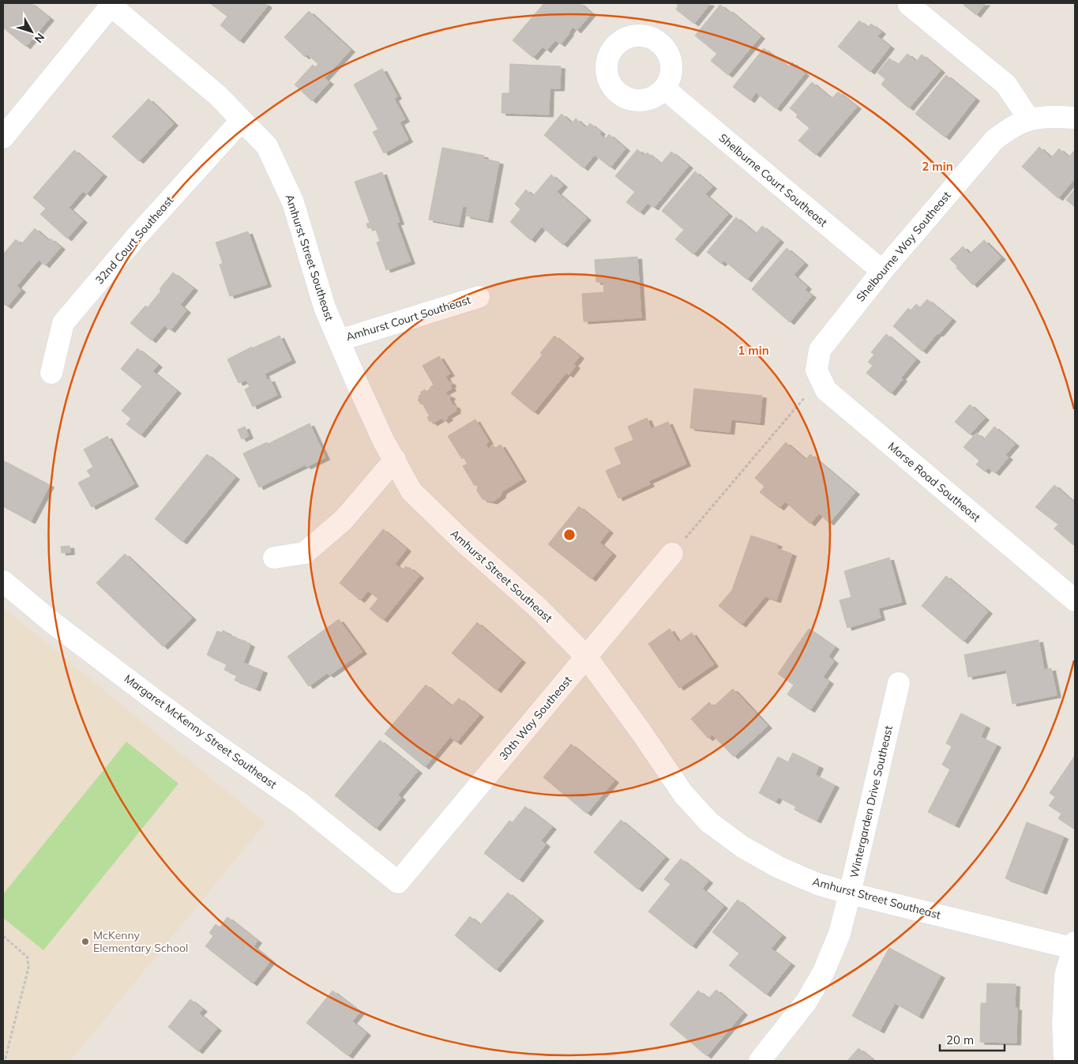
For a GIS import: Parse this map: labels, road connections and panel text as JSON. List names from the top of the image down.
{
  "streets": {
    "street": [
      "Shelburne Court Southeast",
      "32nd Court Southeast",
      "Shelbourne Way Southeast",
      "Amhurst Street Southeast",
      "Amhurst Court Southeast",
      "Morse Road Southeast",
      "30th Way Southeast",
      "Margaret McKenny Street Southeast",
      "Wintergarden Drive Southeast"
    ]
  },
  "crossings": [
    ["Shelburne Court Southeast", "Shelbourne Way Southeast"],
    ["32nd Court Southeast", "Amhurst Street Southeast"],
    ["Shelbourne Way Southeast", "Morse Road Southeast"],
    ["Amhurst Street Southeast", "Amhurst Court Southeast"],
    ["Amhurst Street Southeast", "30th Way Southeast"],
    ["Amhurst Street Southeast", "Wintergarden Drive Southeast"],
    ["30th Way Southeast", "Margaret McKenny Street Southeast"]
  ],
  "places": ["McKenny Elementary School"],
  "scale_bar": "20 m",
  "north": "bottom right",
  "rings": ["2 min", "1 min"]
}
